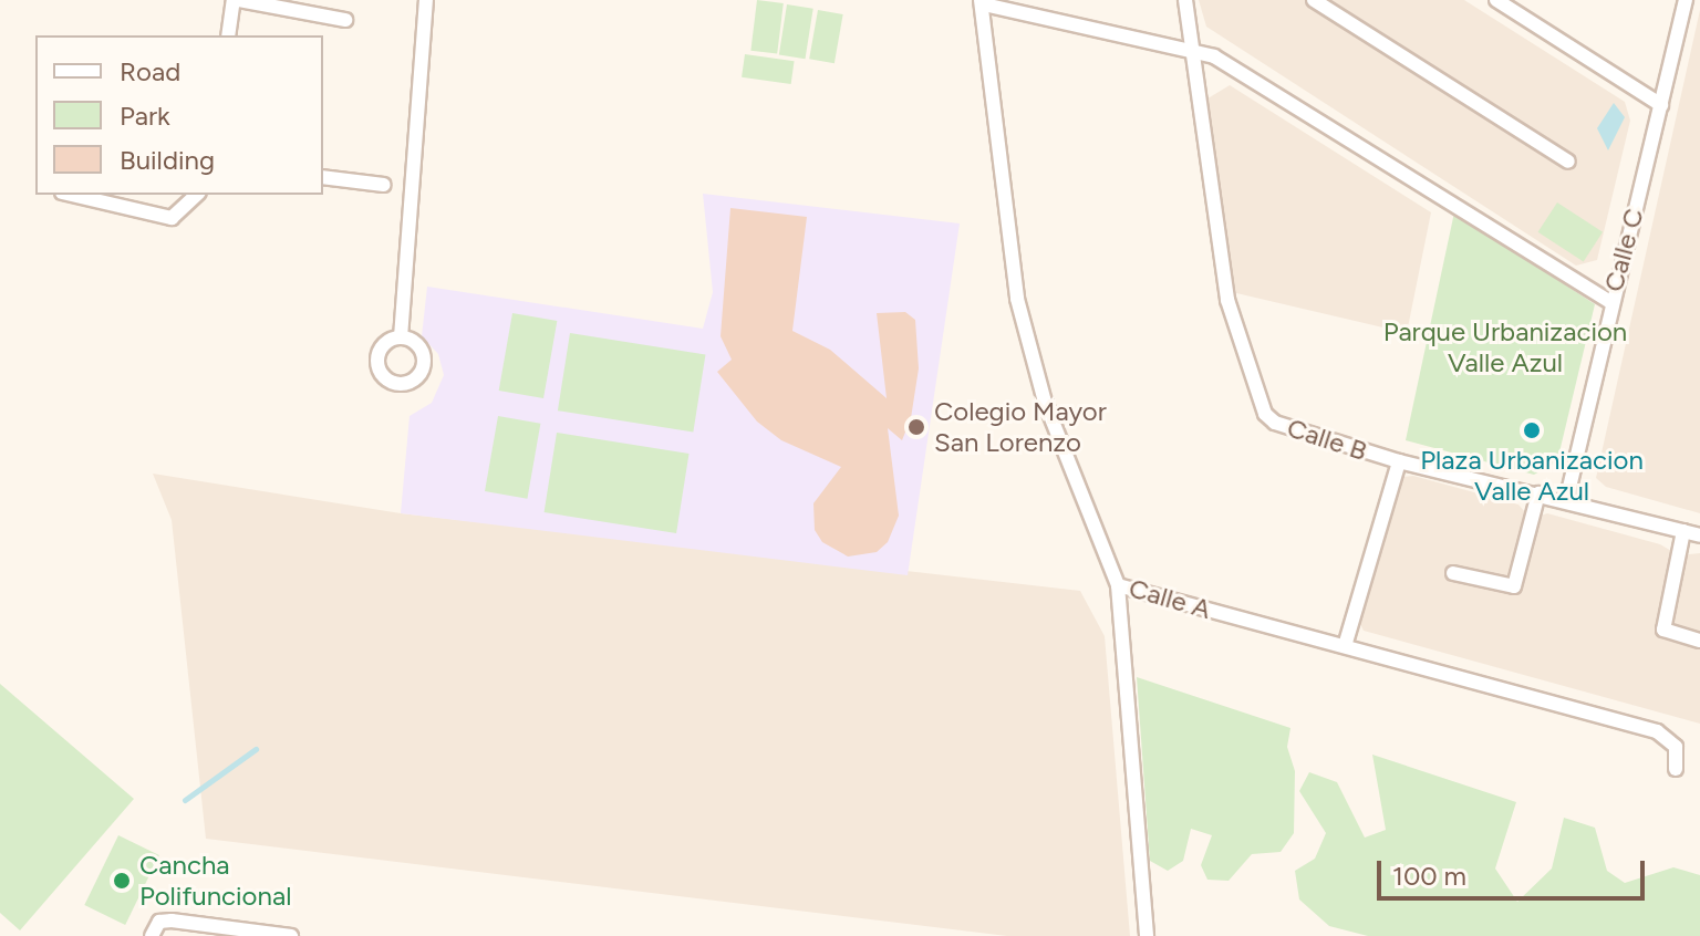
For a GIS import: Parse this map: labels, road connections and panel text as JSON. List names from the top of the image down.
{
  "streets": {
    "street": ["Calle C", "Calle B", "Calle A"]
  },
  "crossings": [
    ["Calle C", "Calle B"]
  ],
  "parks": ["Parque Urbanizacion Valle Azul"],
  "places": ["Colegio Mayor San Lorenzo", "Plaza Urbanizacion Valle Azul", "Cancha Polifuncional"],
  "legend": ["Road", "Park", "Building"],
  "scale_bar": "100 m"
}
